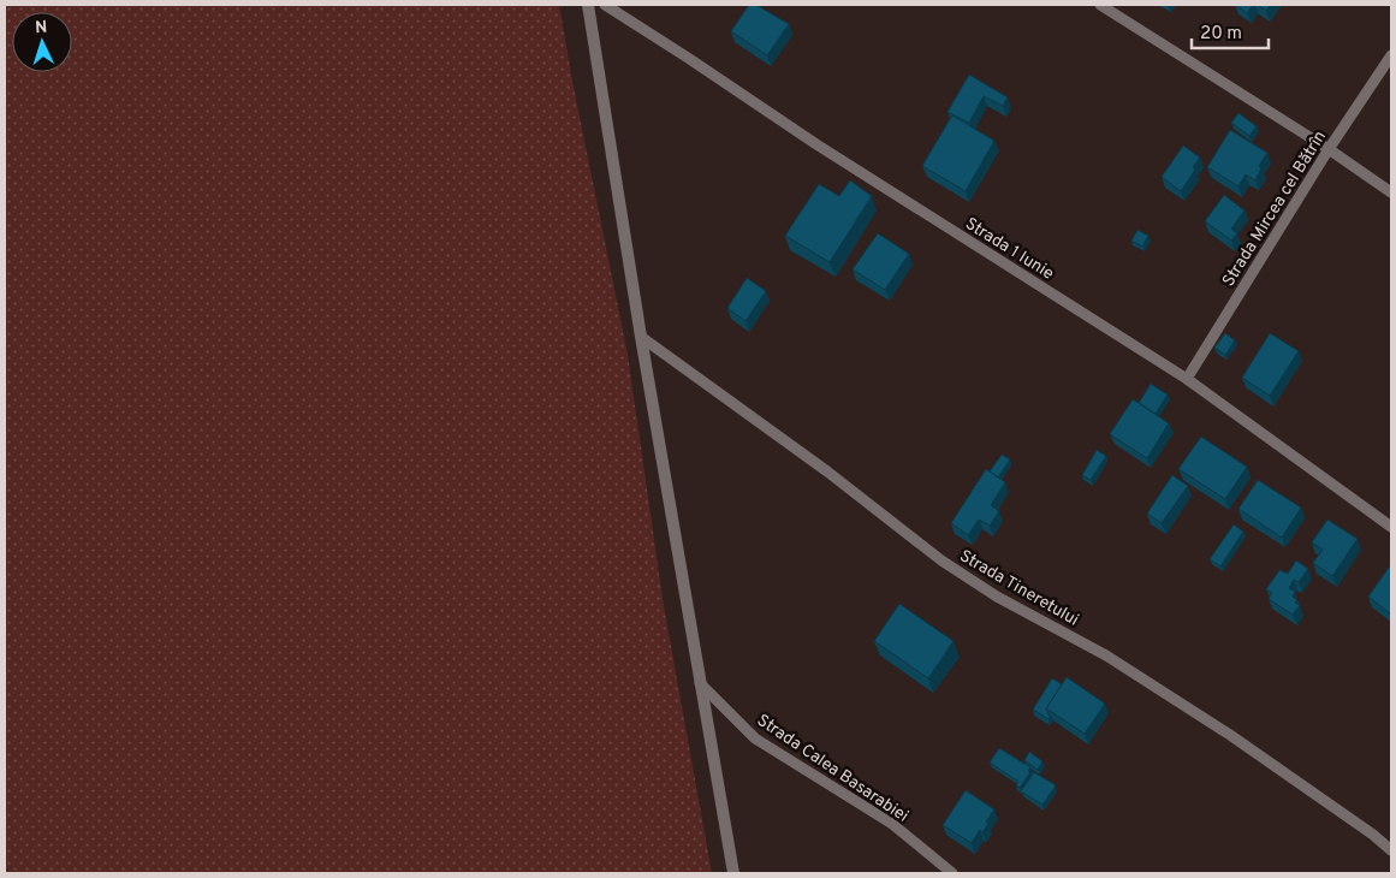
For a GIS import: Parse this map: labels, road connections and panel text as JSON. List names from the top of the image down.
{
  "streets": {
    "lane": [
      "Strada Mircea cel Bătrîn",
      "Strada 1 Iunie",
      "Strada Tineretului",
      "Strada Calea Basarabiei"
    ]
  },
  "crossings": [
    ["Strada Mircea cel Bătrîn", "Strada 1 Iunie"]
  ],
  "scale_bar": "20 m",
  "north": "top"
}
